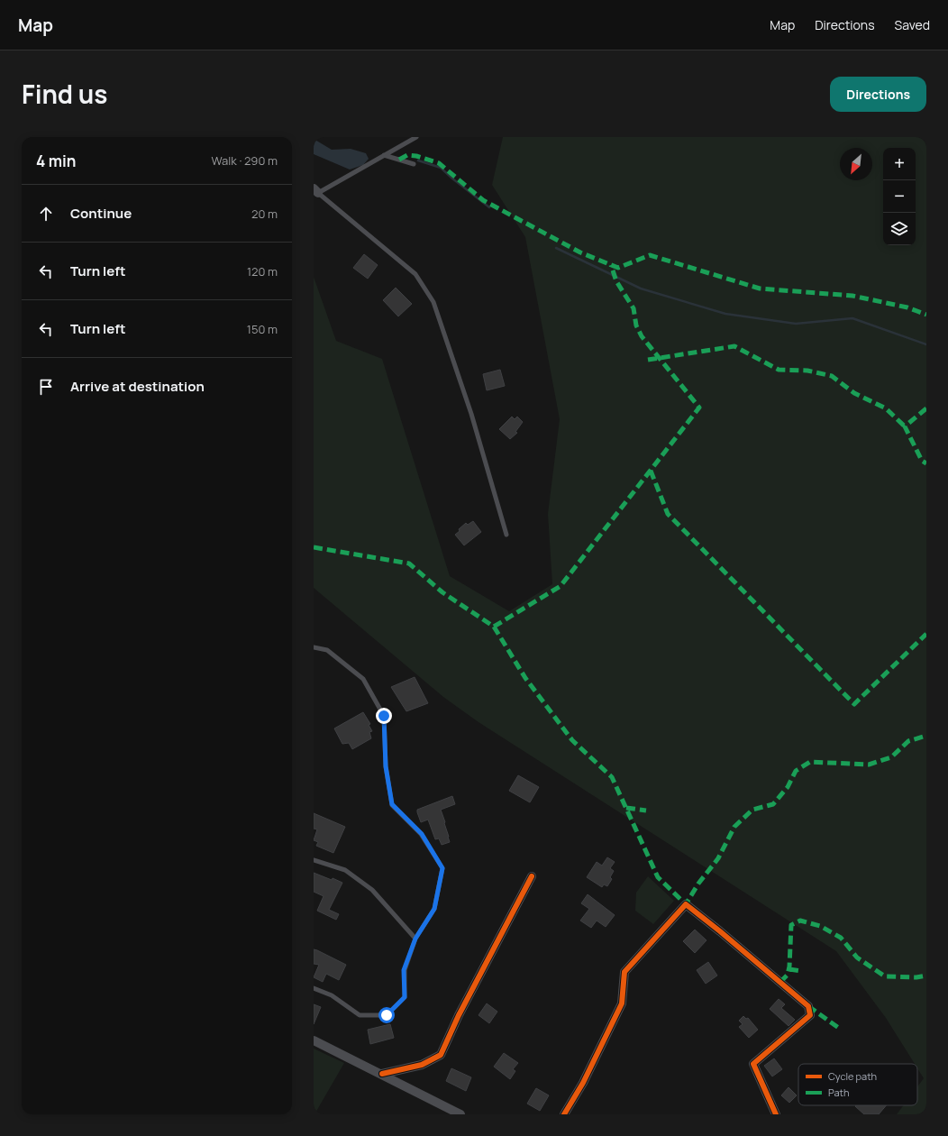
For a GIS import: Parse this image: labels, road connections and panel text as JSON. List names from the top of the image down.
{
  "legend": ["Cycle path", "Path"],
  "north": "bottom left",
  "page": {
    "header": "Map",
    "nav": ["Map", "Directions", "Saved"],
    "title": "Find us",
    "buttons": "Directions",
    "heading": ["4 min", "Walk · 290 m"],
    "map_buttons": ["+", "−"],
    "list": [
      ["Continue", "20 m"],
      ["Turn left", "120 m"],
      ["Turn left", "150 m"],
      "Arrive at destination"
    ]
  }
}
